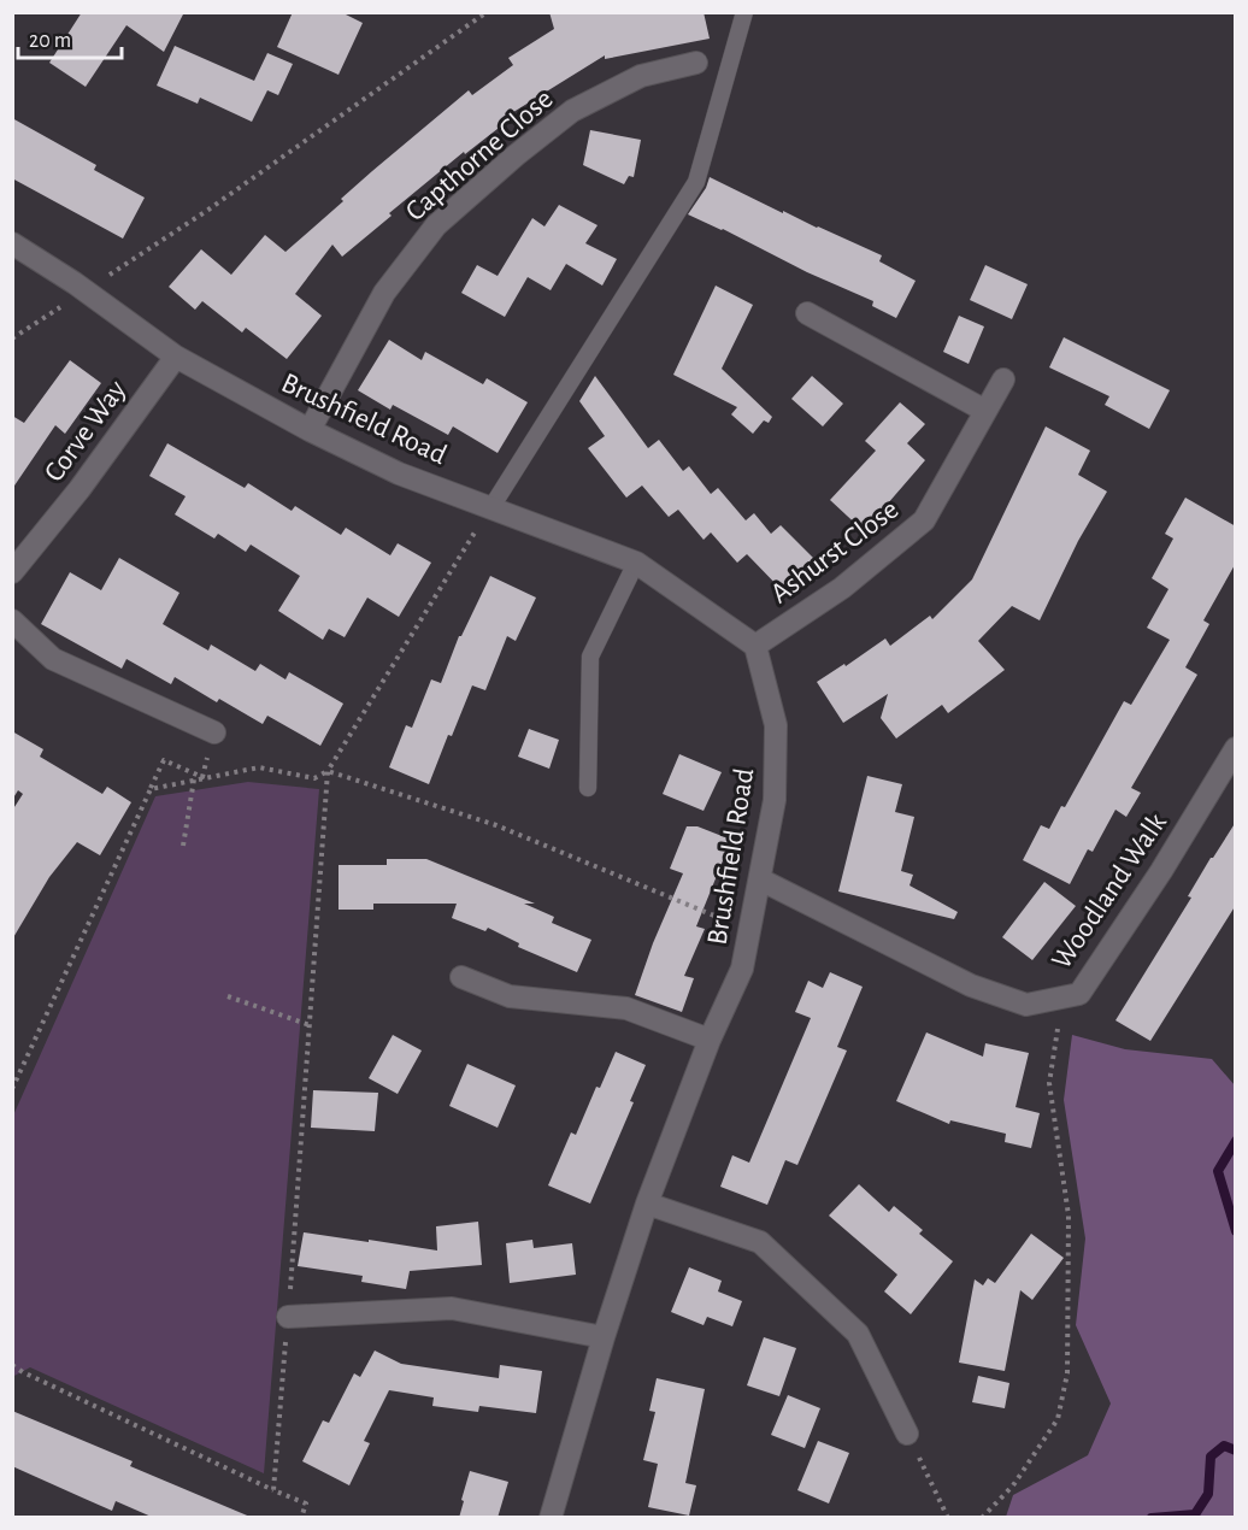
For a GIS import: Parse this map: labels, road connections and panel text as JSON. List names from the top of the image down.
{
  "streets": {
    "street": [
      "Capthorne Close",
      "Brushfield Road",
      "Corve Way",
      "Ashurst Close",
      "Woodland Walk"
    ]
  },
  "crossings": [
    ["Capthorne Close", "Brushfield Road"],
    ["Brushfield Road", "Corve Way"],
    ["Brushfield Road", "Ashurst Close"],
    ["Brushfield Road", "Woodland Walk"]
  ],
  "scale_bar": "20 m"
}
